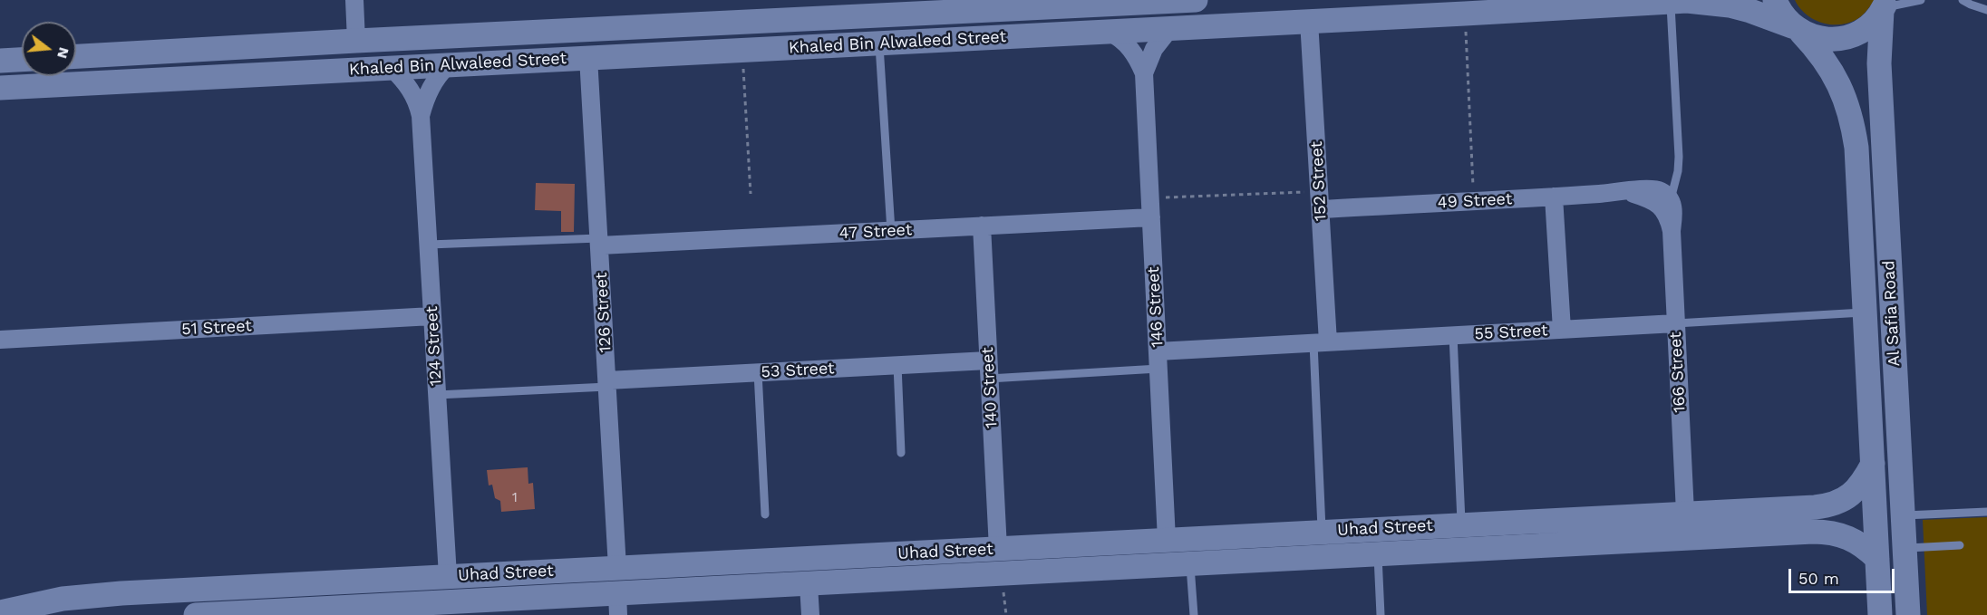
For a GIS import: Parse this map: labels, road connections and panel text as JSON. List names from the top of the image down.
{
  "streets": {
    "main road": ["Khaled Bin Alwaleed Street", "Al Safia Road", "Uhad Street"],
    "street": [
      "152 Street",
      "49 Street",
      "47 Street",
      "146 Street",
      "126 Street",
      "51 Street",
      "55 Street",
      "124 Street",
      "53 Street",
      "166 Street",
      "140 Street"
    ]
  },
  "crossings": [
    ["Khaled Bin Alwaleed Street", "152 Street"],
    ["Khaled Bin Alwaleed Street", "146 Street"],
    ["Khaled Bin Alwaleed Street", "126 Street"],
    ["Khaled Bin Alwaleed Street", "Al Safia Road"],
    ["Khaled Bin Alwaleed Street", "124 Street"],
    ["152 Street", "49 Street"],
    ["152 Street", "55 Street"],
    ["49 Street", "166 Street"],
    ["47 Street", "146 Street"],
    ["47 Street", "126 Street"],
    ["47 Street", "140 Street"],
    ["146 Street", "55 Street"],
    ["146 Street", "Uhad Street"],
    ["126 Street", "53 Street"],
    ["126 Street", "Uhad Street"],
    ["Al Safia Road", "55 Street"],
    ["Al Safia Road", "Uhad Street"],
    ["51 Street", "124 Street"],
    ["55 Street", "166 Street"],
    ["124 Street", "Uhad Street"],
    ["53 Street", "140 Street"],
    ["166 Street", "Uhad Street"],
    ["140 Street", "Uhad Street"]
  ],
  "house_numbers": ["1"],
  "scale_bar": "50 m",
  "north": "right"
}
